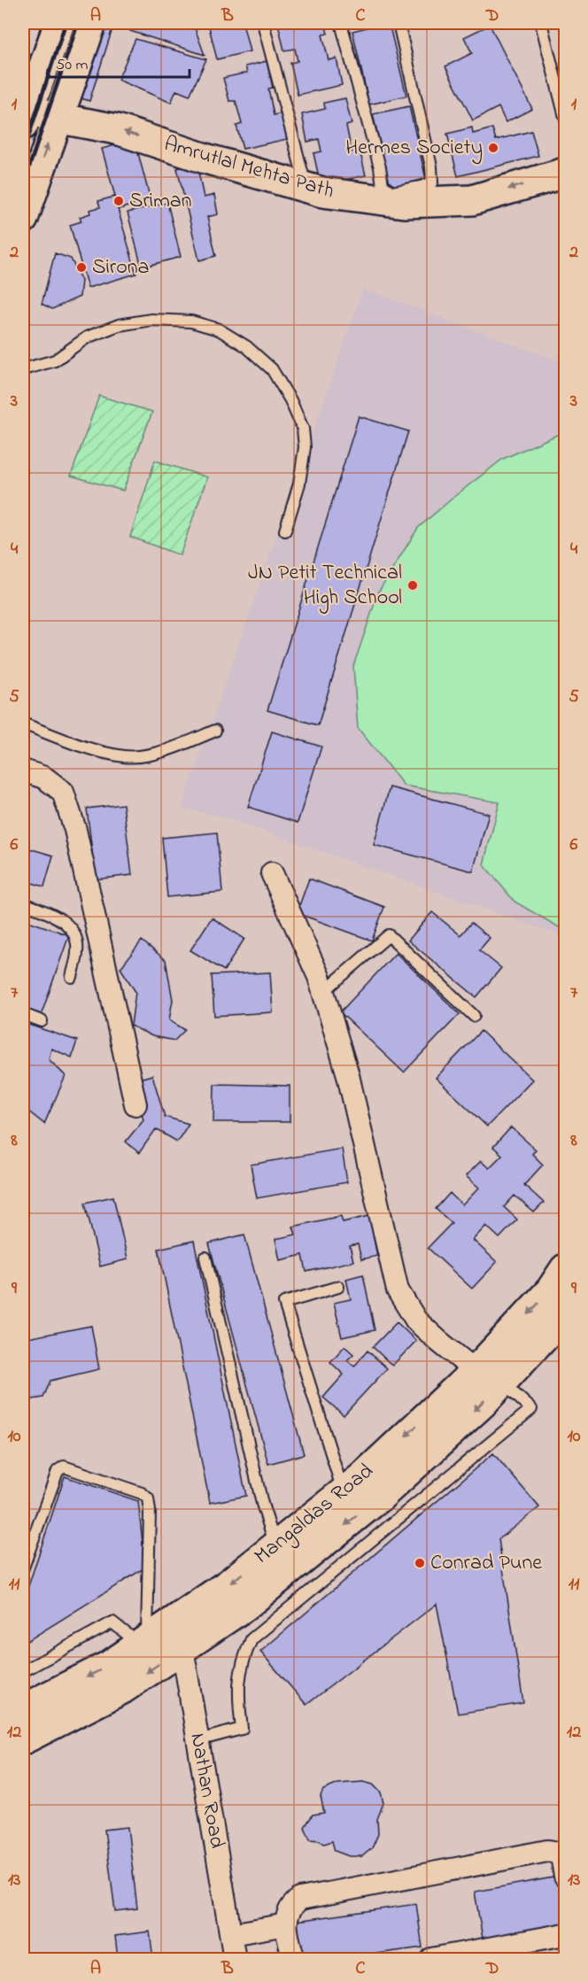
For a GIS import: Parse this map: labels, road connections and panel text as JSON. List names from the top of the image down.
{
  "streets": {
    "main road": ["Amrutlal Mehta Path", "Mangaldas Road"],
    "street": ["Nathan Road"]
  },
  "crossings": [
    ["Mangaldas Road", "Nathan Road"]
  ],
  "one_way": ["Amrutlal Mehta Path", "Mangaldas Road"],
  "places": [
    "Hermes Society",
    "Sriman",
    "Sirona",
    "JN Petit Technical High School",
    "Conrad Pune"
  ],
  "scale_bar": "50 m",
  "grid": {
    "columns": [
      "A",
      "B",
      "C",
      "D"
    ],
    "rows": [
      "1",
      "2",
      "3",
      "4",
      "5",
      "6",
      "7",
      "8",
      "9",
      "10",
      "11",
      "12",
      "13"
    ]
  }
}
